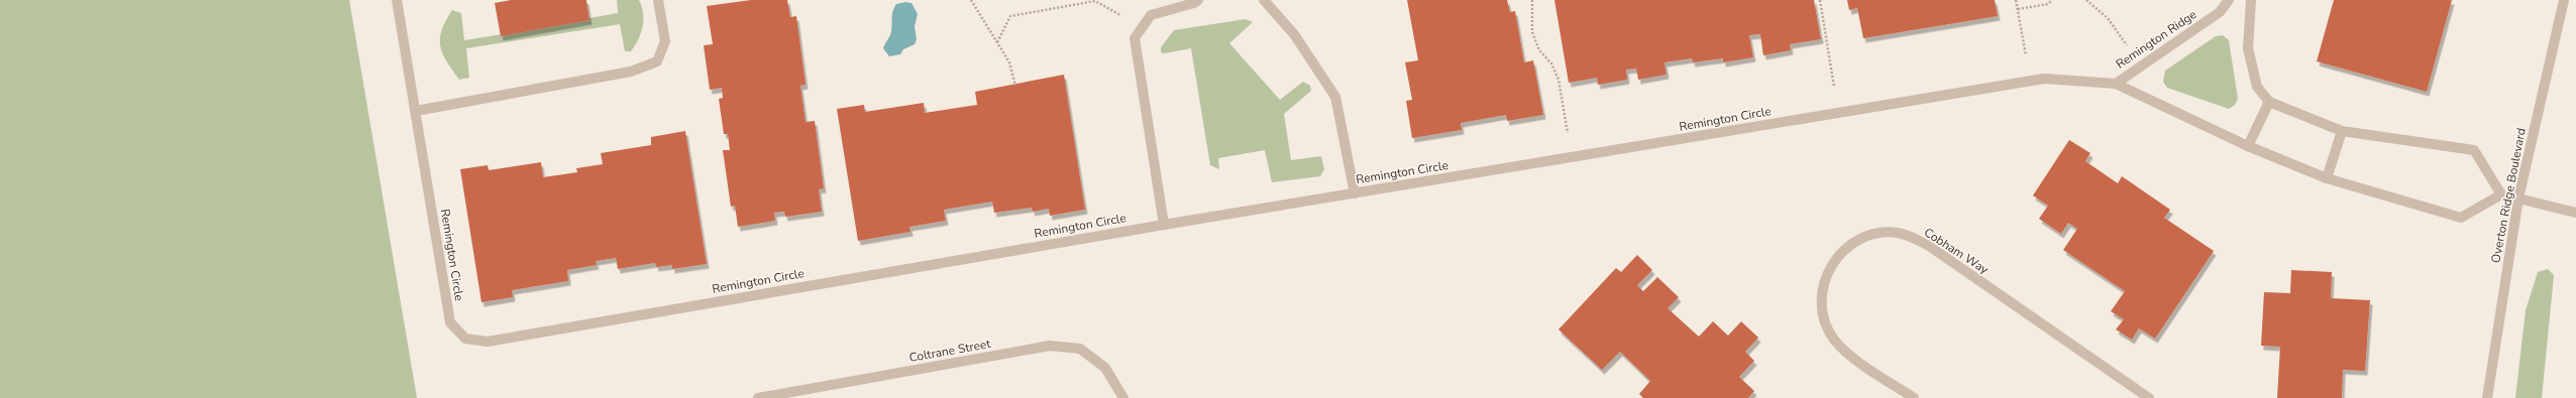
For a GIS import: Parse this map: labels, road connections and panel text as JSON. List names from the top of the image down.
{
  "streets": {
    "street": [
      "Remington Ridge",
      "Remington Circle",
      "Overton Ridge Boulevard",
      "Cobham Way",
      "Coltrane Street"
    ]
  },
  "crossings": [
    ["Remington Ridge", "Remington Circle"]
  ]
}
